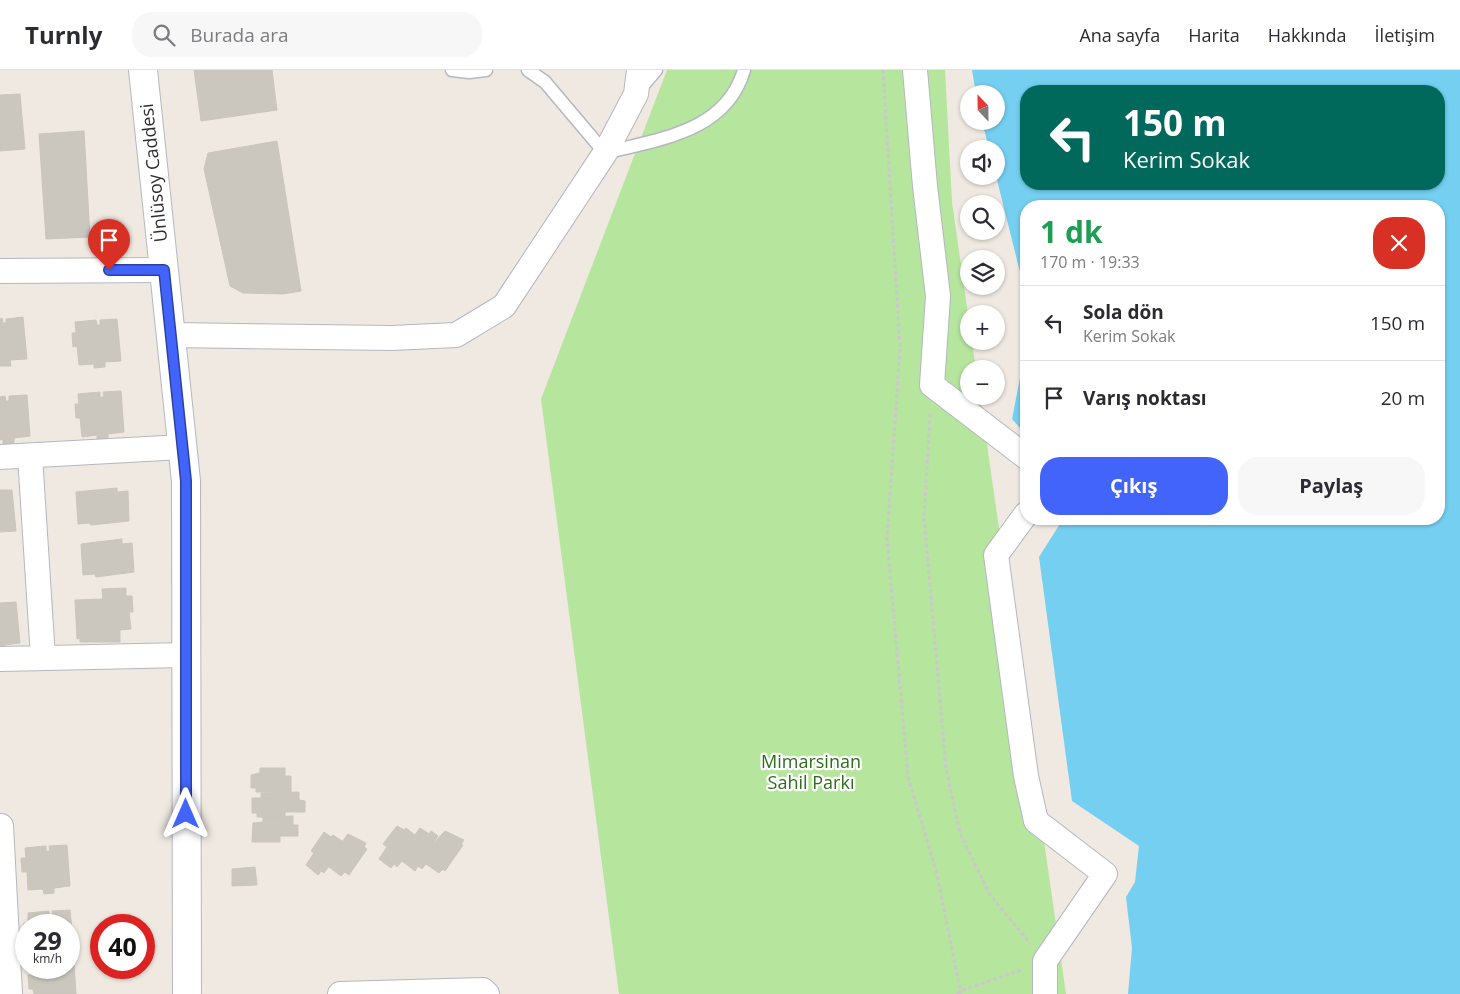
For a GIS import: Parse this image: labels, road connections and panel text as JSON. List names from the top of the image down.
{
  "streets": {
    "street": ["Ünlüsoy Caddesi"]
  },
  "parks": ["Mimarsinan Sahil Parkı"],
  "north": "top",
  "page": {
    "header": "Turnly",
    "search": "Burada ara",
    "nav": [
      "Ana sayfa",
      "Harita",
      "Hakkında",
      "İletişim"
    ],
    "map_buttons": ["+", "−"],
    "turn": ["150 m", "Kerim Sokak"],
    "heading": ["1 dk", "170 m · 19:33"],
    "list": [
      {
        "name": "Sola dön",
        "note": "Kerim Sokak",
        "value": "150 m"
      },
      {
        "name": "Varış noktası",
        "value": "20 m"
      }
    ],
    "buttons": ["Çıkış", "Paylaş"],
    "speed": "29 km/h",
    "limit": "40"
  }
}
